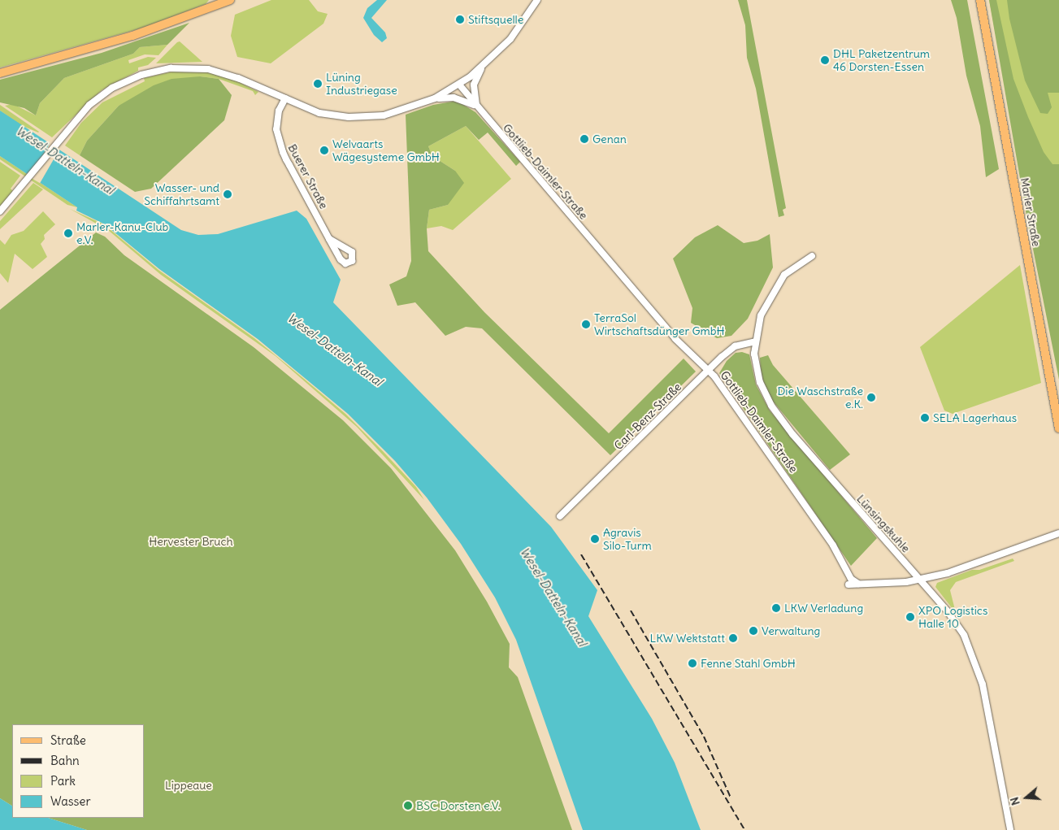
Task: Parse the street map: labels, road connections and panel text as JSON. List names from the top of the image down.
{
  "streets": {
    "main road": ["Marler Straße"],
    "street": [
      "Gottlieb-Daimler-Straße",
      "Buerer Straße",
      "Carl-Benz-Straße",
      "Lünsingskuhle"
    ]
  },
  "crossings": [
    ["Gottlieb-Daimler-Straße", "Carl-Benz-Straße"],
    ["Carl-Benz-Straße", "Lünsingskuhle"]
  ],
  "water": ["Wesel-Datteln-Kanal"],
  "parks": ["Hervester Bruch", "Lippeaue"],
  "places": [
    "Stiftsquelle",
    "DHL Paketzentrum 46 Dorsten-Essen",
    "Lüning Industriegase",
    "Genan",
    "Welvaarts Wägesysteme GmbH",
    "Wasser- und Schiffahrtsamt",
    "Marler-Kanu-Club e.V.",
    "TerraSol Wirtschaftsdünger GmbH",
    "Die Waschstraße e.K.",
    "SELA Lagerhaus",
    "Agravis Silo-Turm",
    "LKW Verladung",
    "XPO Logistics Halle 10",
    "Verwaltung",
    "LKW Wektstatt",
    "Fenne Stahl GmbH",
    "BSC Dorsten e.V."
  ],
  "legend": [
    "Straße",
    "Bahn",
    "Park",
    "Wasser"
  ],
  "north": "left"
}
